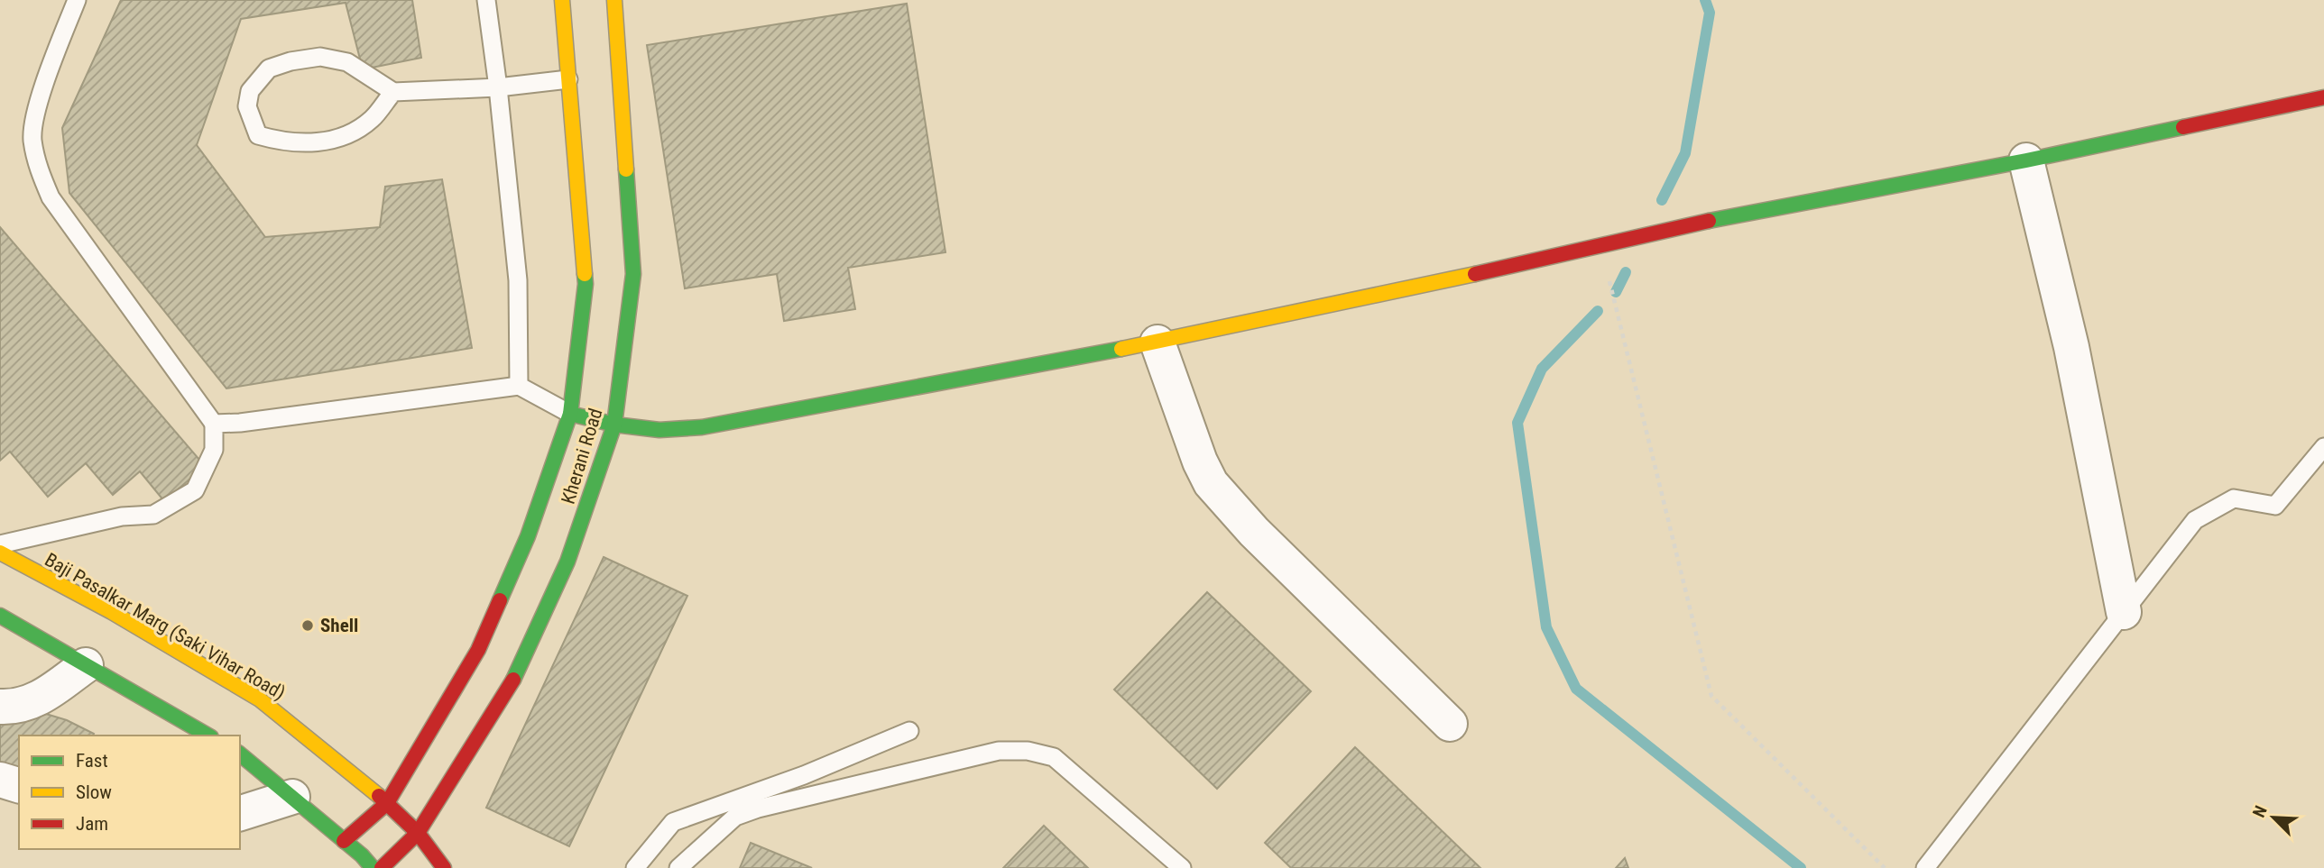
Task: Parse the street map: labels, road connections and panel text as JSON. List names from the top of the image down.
{
  "streets": {
    "main road": ["Kherani Road", "Baji Pasalkar Marg (Saki Vihar Road)"]
  },
  "crossings": [
    ["Kherani Road", "Baji Pasalkar Marg (Saki Vihar Road)"]
  ],
  "places": ["Shell"],
  "legend": ["Fast", "Slow", "Jam"],
  "north": "top left"
}
